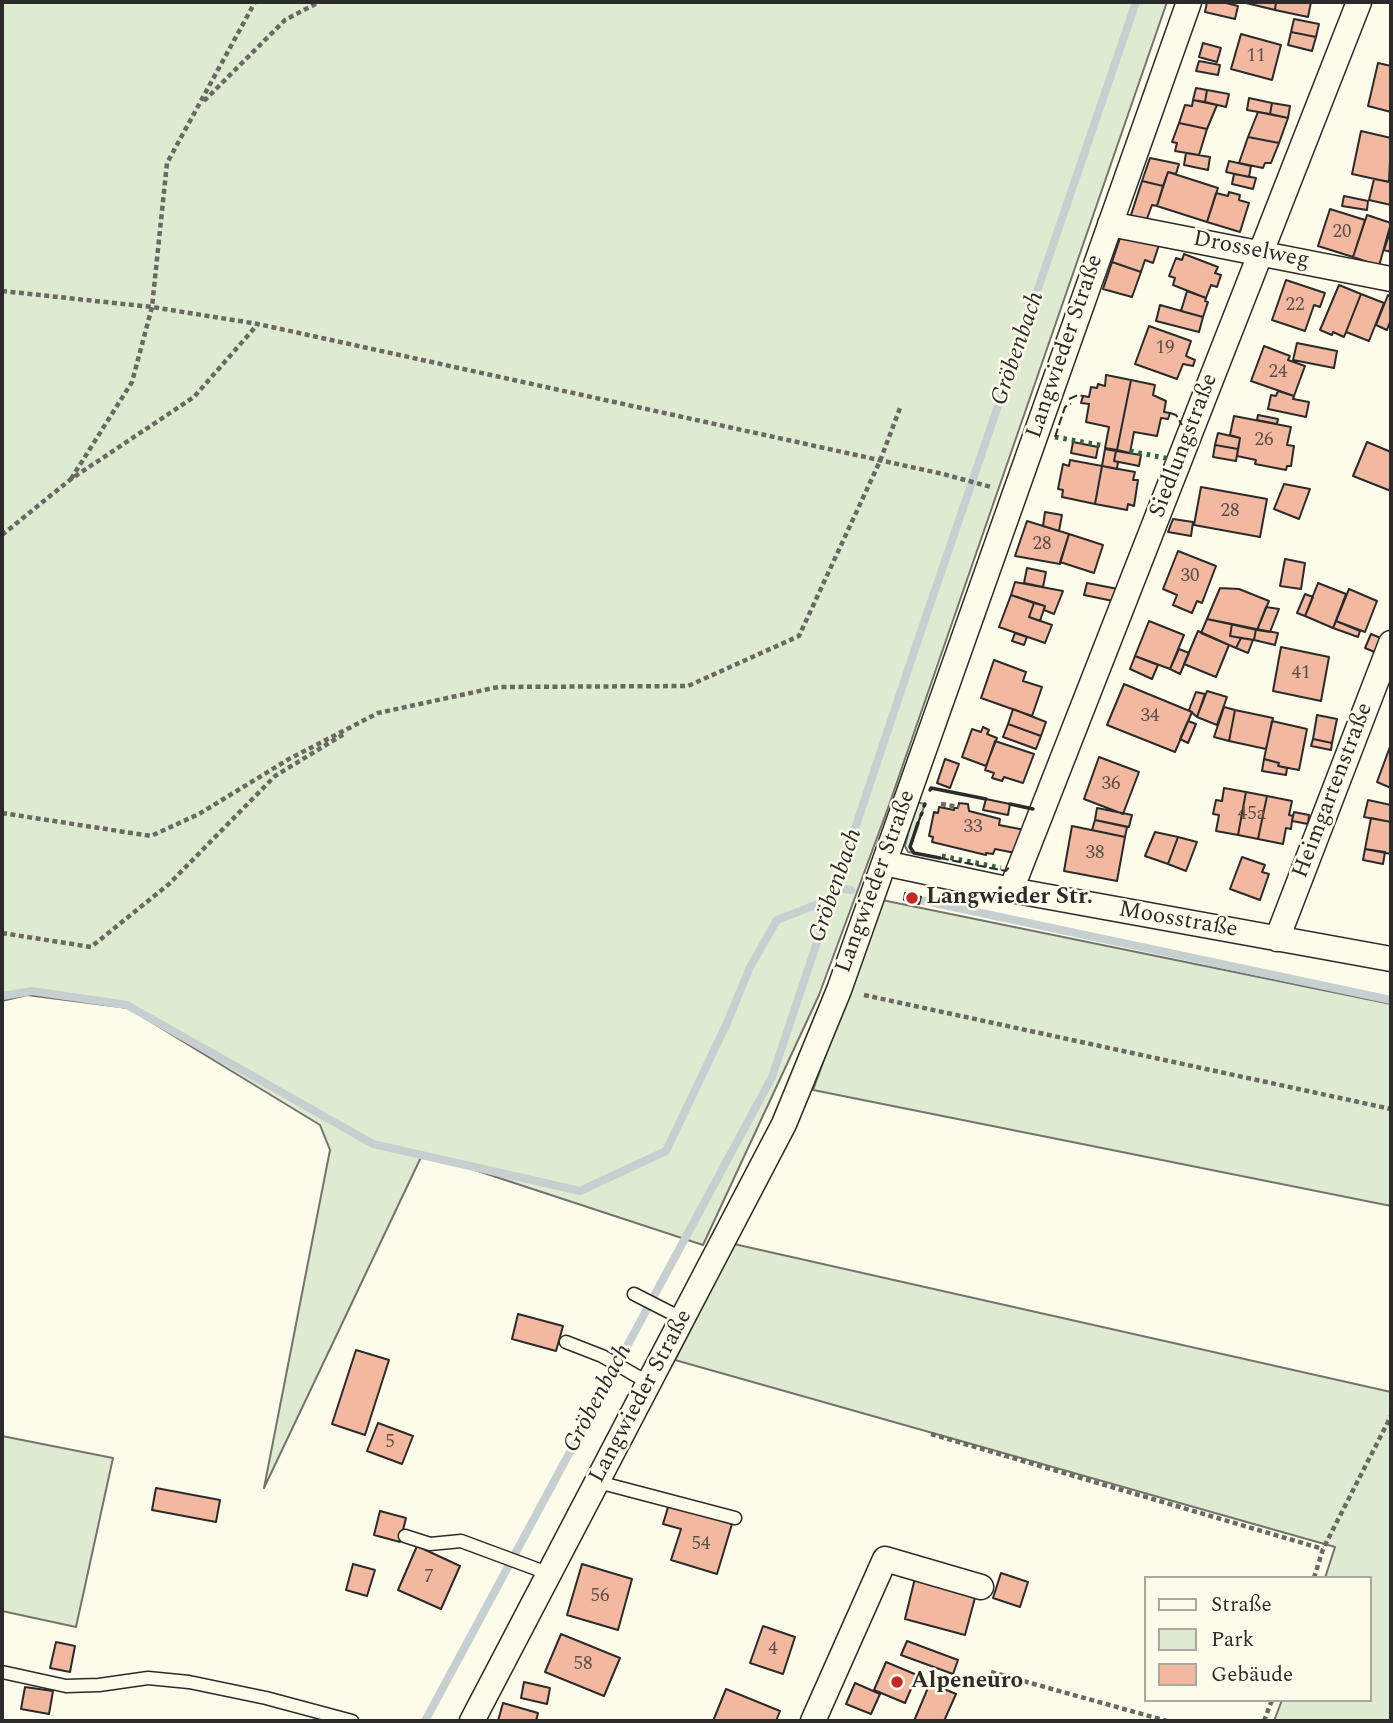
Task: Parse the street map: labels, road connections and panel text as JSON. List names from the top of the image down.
{
  "streets": {
    "street": [
      "Drosselweg",
      "Langwieder Straße",
      "Siedlungstraße",
      "Heimgartenstraße",
      "Moosstraße"
    ]
  },
  "crossings": [
    ["Drosselweg", "Langwieder Straße"],
    ["Drosselweg", "Siedlungstraße"],
    ["Langwieder Straße", "Moosstraße"],
    ["Siedlungstraße", "Moosstraße"],
    ["Heimgartenstraße", "Moosstraße"]
  ],
  "water": ["Gröbenbach"],
  "places": ["Langwieder Str.", "Alpeneuro"],
  "house_numbers": [
    "11",
    "20",
    "22",
    "19",
    "24",
    "26",
    "28",
    "28",
    "30",
    "41",
    "34",
    "36",
    "45a",
    "33",
    "38",
    "5",
    "54",
    "7",
    "56",
    "4",
    "58"
  ],
  "legend": ["Straße", "Park", "Gebäude"]
}
